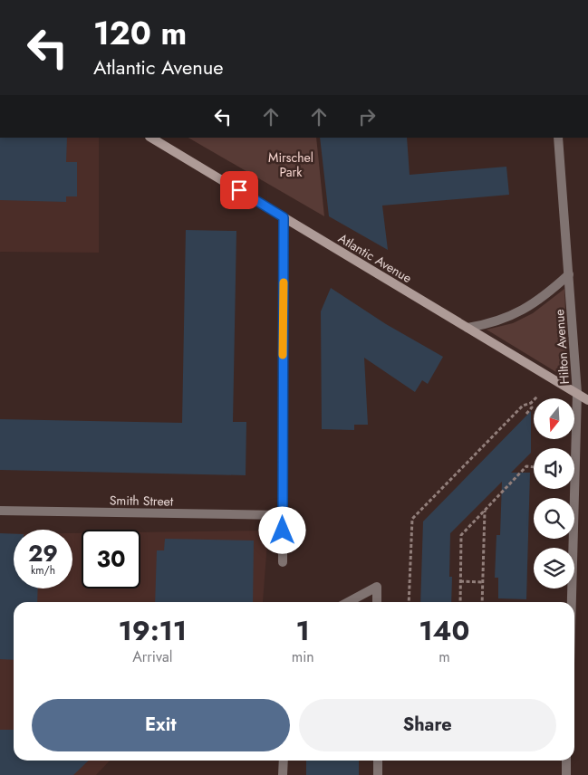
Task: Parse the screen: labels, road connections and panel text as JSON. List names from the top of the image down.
{
  "streets": {
    "street": ["Atlantic Avenue", "Hilton Avenue", "Smith Street"]
  },
  "crossings": [
    ["Atlantic Avenue", "Hilton Avenue"]
  ],
  "parks": ["Mirschel Park"],
  "north": "bottom",
  "page": {
    "turn": ["120 m", "Atlantic Avenue"],
    "speed": "29 km/h",
    "limit": "30",
    "eta": [
      "19:11",
      "Arrival",
      "1",
      "min",
      "140",
      "m"
    ],
    "buttons": ["Exit", "Share"]
  }
}
